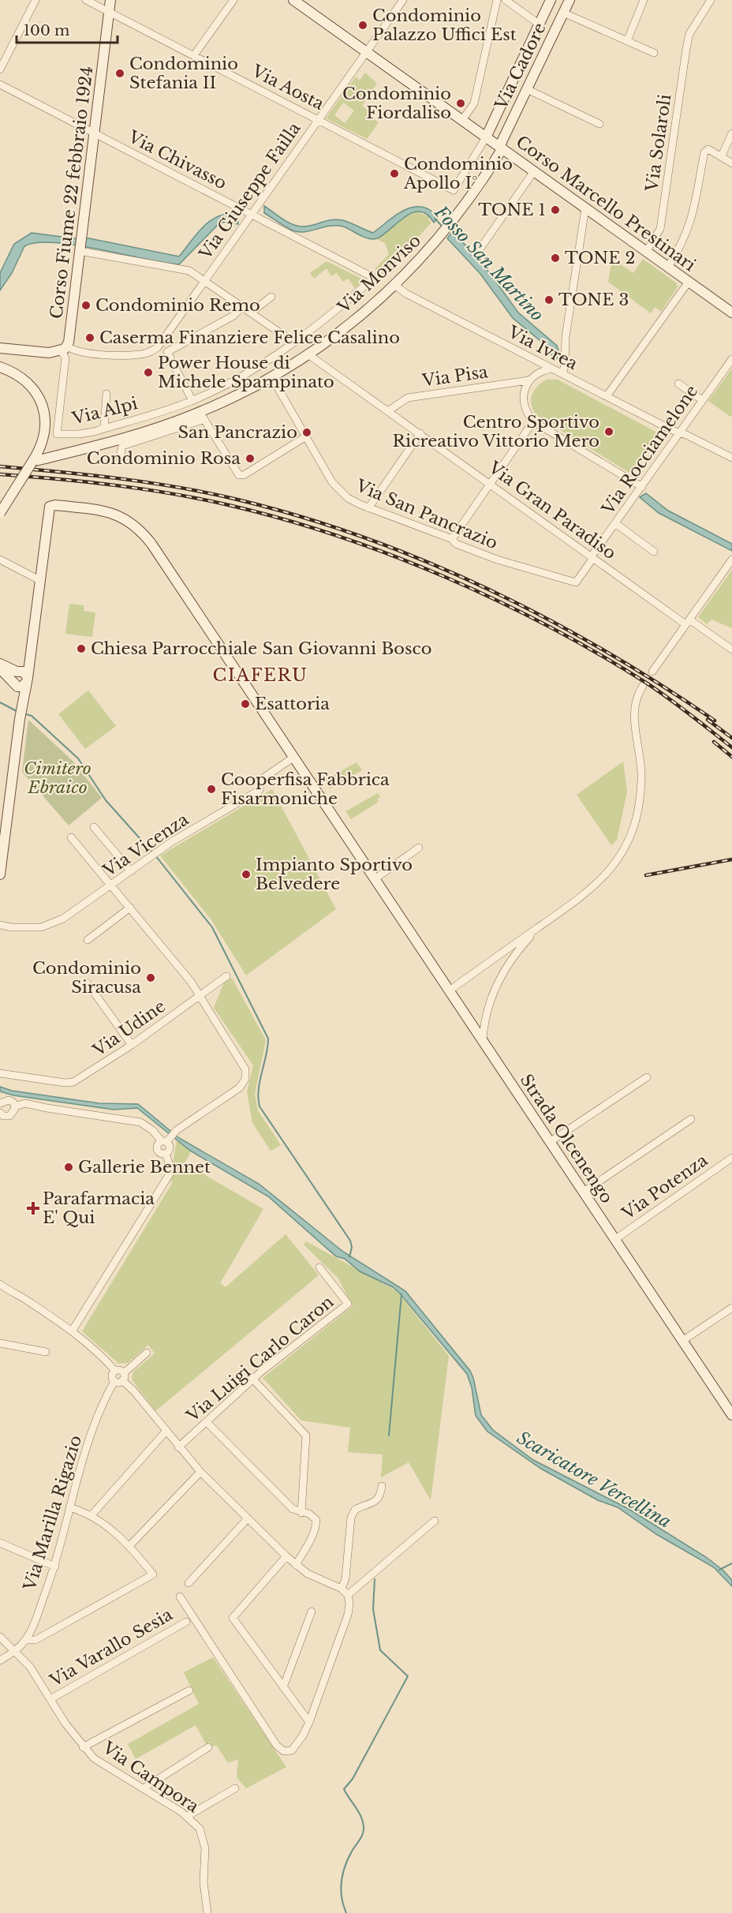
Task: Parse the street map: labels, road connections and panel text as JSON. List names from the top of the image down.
{
  "streets": {
    "street": [
      "Via Cadore",
      "Via Aosta",
      "Via Solaroli",
      "Via Chivasso",
      "Via Giuseppe Failla",
      "Corso Fiume 22 febbraio 1924",
      "Corso Marcello Prestinari",
      "Via Monviso",
      "Via Ivrea",
      "Via Pisa",
      "Via Alpi",
      "Via Rocciamelone",
      "Via Gran Paradiso",
      "Via San Pancrazio",
      "Via Vicenza",
      "Via Udine",
      "Strada Olcenengo",
      "Via Potenza",
      "Via Luigi Carlo Caron",
      "Via Marilla Rigazio",
      "Via Varallo Sesia",
      "Via Campora"
    ]
  },
  "crossings": [
    ["Via Cadore", "Corso Marcello Prestinari"],
    ["Via Cadore", "Via Monviso"],
    ["Via Aosta", "Via Giuseppe Failla"],
    ["Via Aosta", "Corso Fiume 22 febbraio 1924"],
    ["Via Aosta", "Corso Marcello Prestinari"],
    ["Via Solaroli", "Corso Marcello Prestinari"],
    ["Via Chivasso", "Via Giuseppe Failla"],
    ["Via Chivasso", "Corso Fiume 22 febbraio 1924"],
    ["Via Chivasso", "Via Alpi"],
    ["Via Giuseppe Failla", "Corso Marcello Prestinari"],
    ["Corso Fiume 22 febbraio 1924", "Via Alpi"],
    ["Corso Marcello Prestinari", "Via Monviso"],
    ["Via Monviso", "Via Ivrea"],
    ["Via Monviso", "Via Gran Paradiso"],
    ["Via Monviso", "Via San Pancrazio"],
    ["Via Ivrea", "Via Rocciamelone"],
    ["Via Pisa", "Via Gran Paradiso"],
    ["Via Rocciamelone", "Via Gran Paradiso"],
    ["Via Rocciamelone", "Via San Pancrazio"],
    ["Via Vicenza", "Strada Olcenengo"],
    ["Strada Olcenengo", "Via Potenza"],
    ["Via Marilla Rigazio", "Via Campora"],
    ["Via Varallo Sesia", "Via Campora"]
  ],
  "districts": ["CIAFERU"],
  "water": ["Fosso San Martino", "Scaricatore Vercellina"],
  "parks": ["Cimitero Ebraico"],
  "places": {
    "other": [
      "Condominio Palazzo Uffici Est",
      "Condominio Stefania II",
      "Condominio Fiordaliso",
      "Condominio Apollo I°",
      "TONE 1",
      "TONE 2",
      "TONE 3",
      "Condominio Remo",
      "Caserma Finanziere Felice Casalino",
      "Power House di Michele Spampinato",
      "Centro Sportivo Ricreativo Vittorio Mero",
      "San Pancrazio",
      "Condominio Rosa",
      "Chiesa Parrocchiale San Giovanni Bosco",
      "Esattoria",
      "Cooperfisa Fabbrica Fisarmoniche",
      "Impianto Sportivo Belvedere",
      "Condominio Siracusa",
      "Gallerie Bennet"
    ],
    "health": ["Parafarmacia E' Qui"]
  },
  "scale_bar": "100 m"
}
